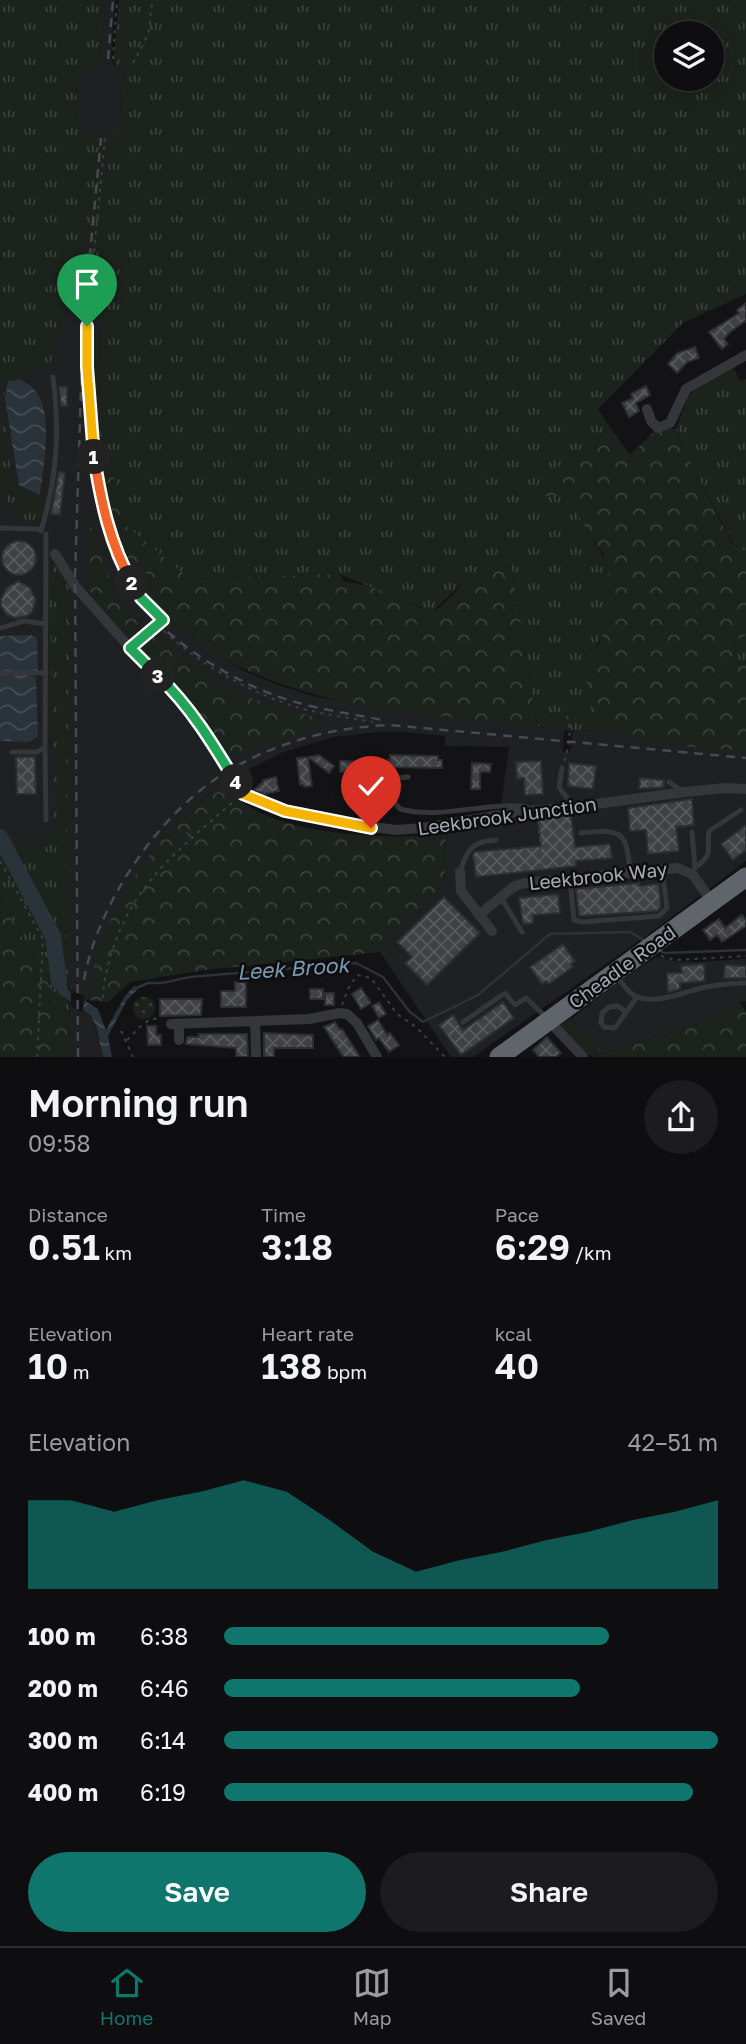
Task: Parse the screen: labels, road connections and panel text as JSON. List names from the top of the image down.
{
  "streets": {
    "highway": ["Cheadle Road"],
    "street": ["Leekbrook Junction", "Leekbrook Way"]
  },
  "crossings": [
    ["Leekbrook Way", "Cheadle Road"]
  ],
  "water": ["Leek Brook"],
  "page": {
    "pins": [
      "1",
      "2",
      "3",
      "4"
    ],
    "heading": ["Morning run", "09:58"],
    "stats": [
      ["Distance", "0.51 km"],
      ["Time", "3:18"],
      ["Pace", "6:29 /km"],
      ["Elevation", "10 m"],
      ["Heart rate", "138 bpm"],
      ["kcal", "40"]
    ],
    "chart": ["Elevation", "42–51 m"],
    "list": [
      {
        "name": "100 m",
        "note": "6:38"
      },
      {
        "name": "200 m",
        "note": "6:46"
      },
      {
        "name": "300 m",
        "note": "6:14"
      },
      {
        "name": "400 m",
        "note": "6:19"
      }
    ],
    "buttons": ["Save", "Share"],
    "tabs": ["Home", "Map", "Saved"]
  }
}
